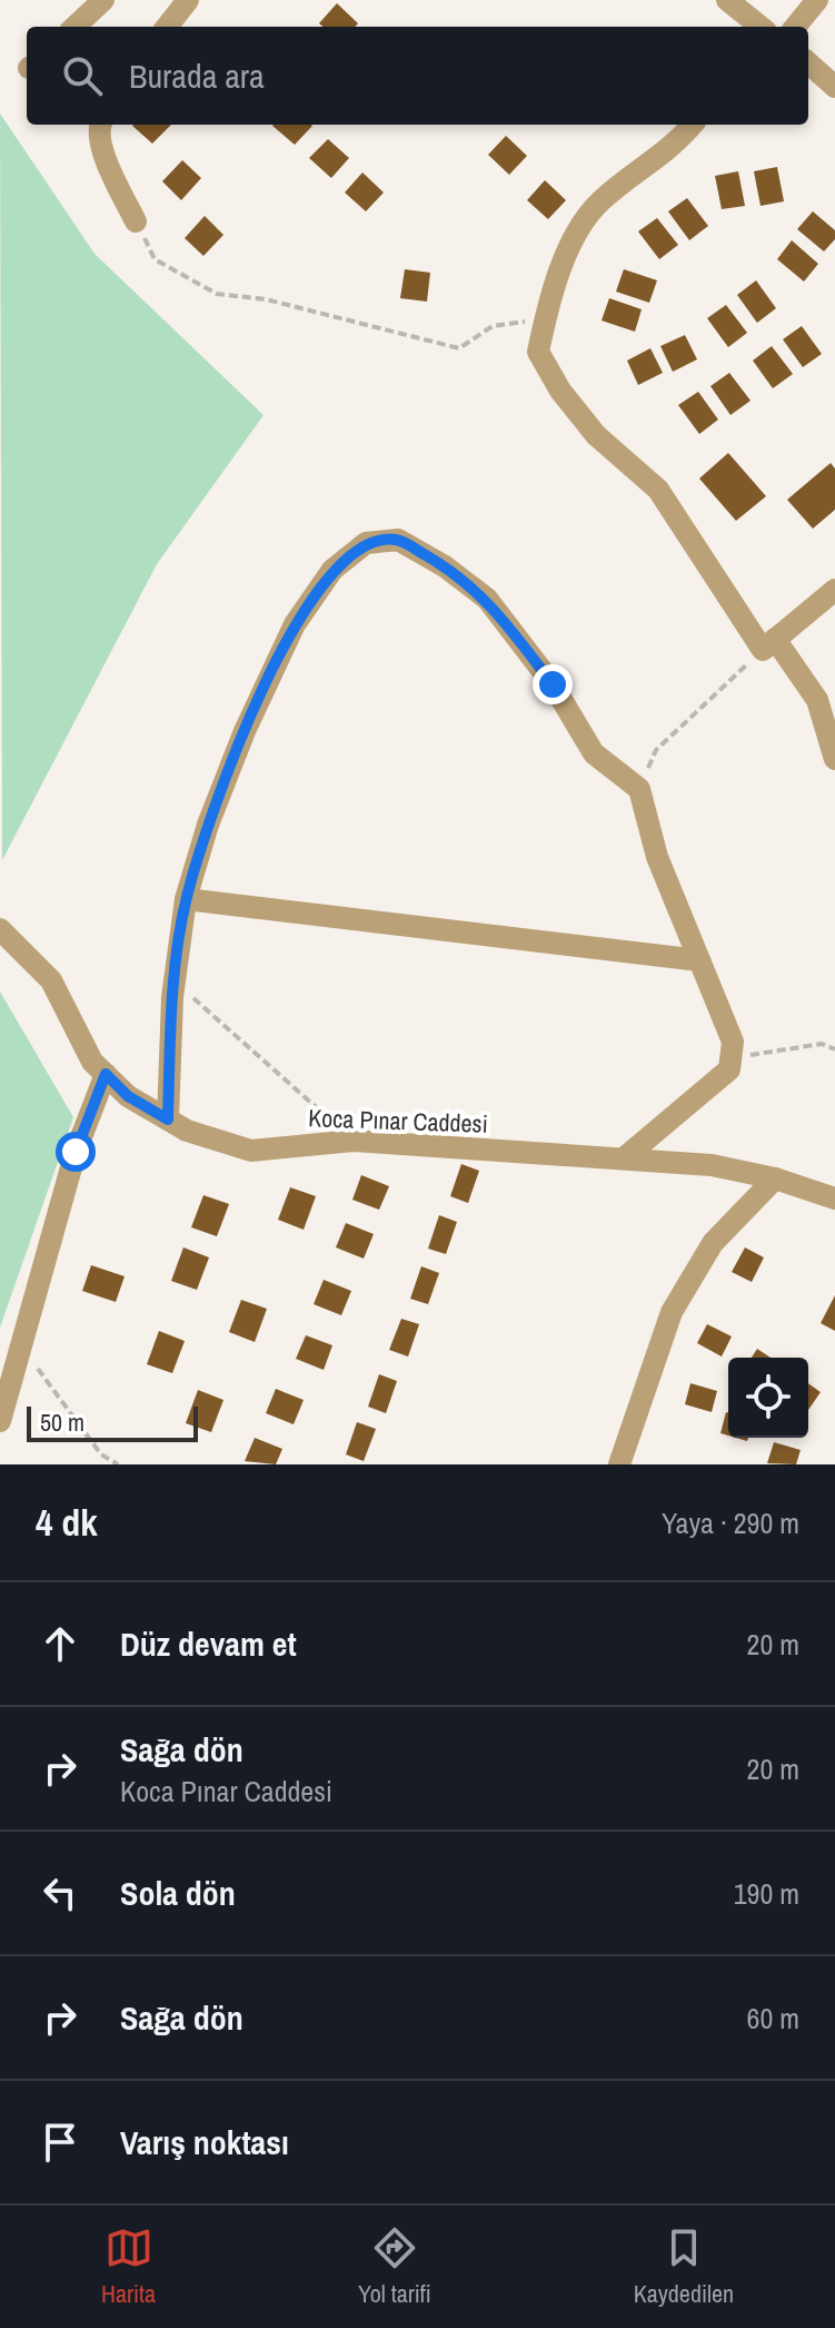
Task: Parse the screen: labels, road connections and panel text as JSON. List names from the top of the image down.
{
  "streets": {
    "street": ["Koca Pınar Caddesi"]
  },
  "scale_bar": "50 m",
  "page": {
    "search": "Burada ara",
    "scale": "50 m",
    "heading": ["4 dk", "Yaya · 290 m"],
    "list": [
      ["Düz devam et", "20 m"],
      ["Sağa dön", "Koca Pınar Caddesi", "20 m"],
      ["Sola dön", "190 m"],
      ["Sağa dön", "60 m"],
      "Varış noktası"
    ],
    "nav": ["Harita", "Yol tarifi", "Kaydedilen"]
  }
}
